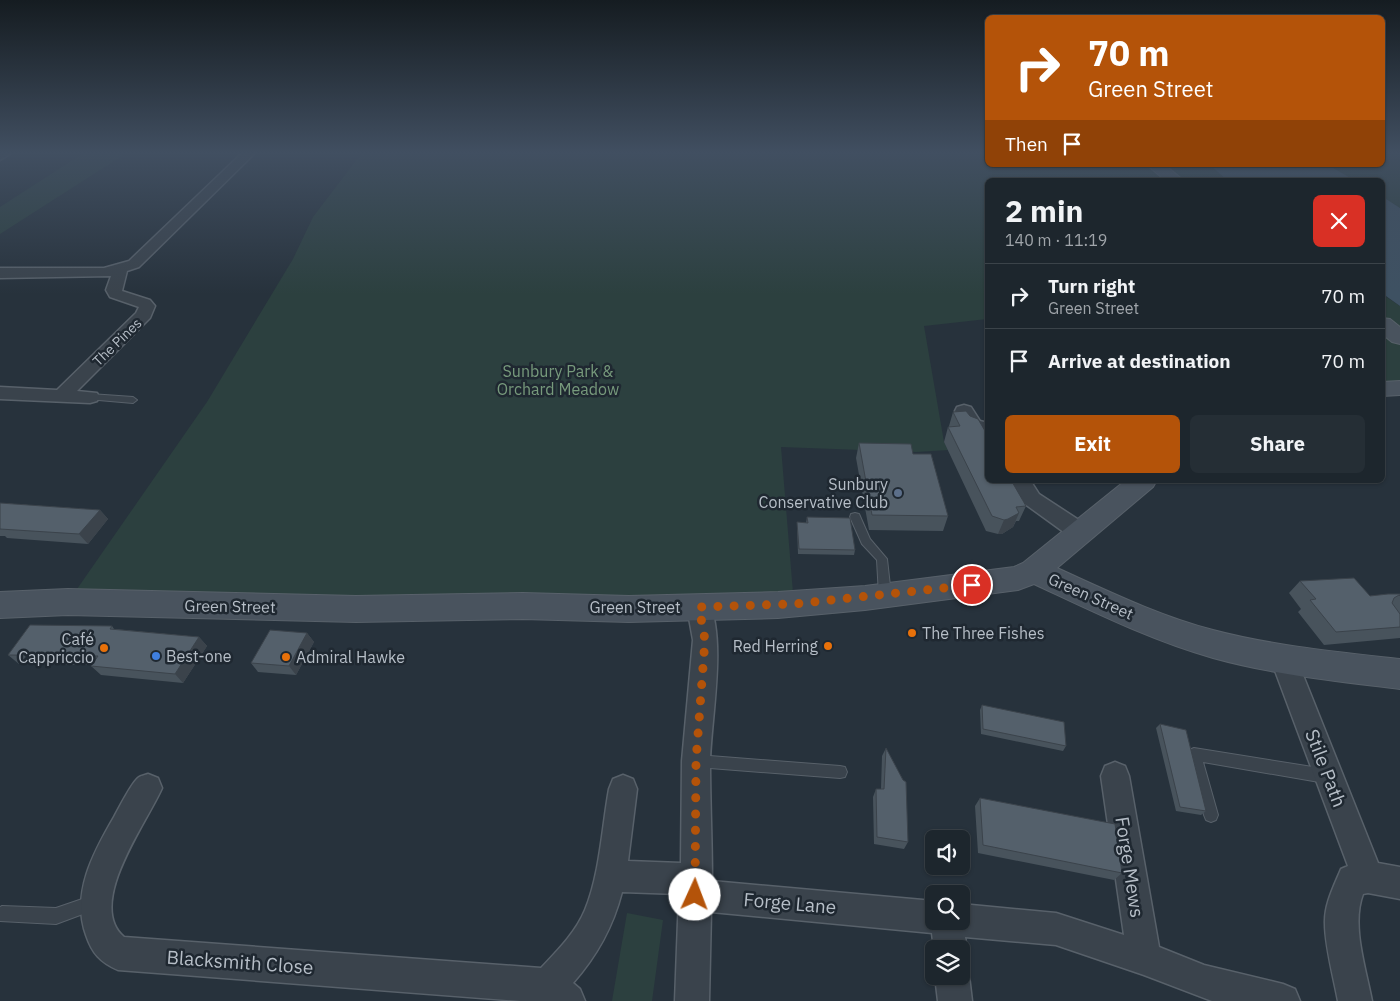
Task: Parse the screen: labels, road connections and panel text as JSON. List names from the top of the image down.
{
  "streets": {
    "street": [
      "The Pines",
      "Green Street",
      "Stile Path",
      "Forge Mews",
      "Forge Lane",
      "Blacksmith Close"
    ]
  },
  "crossings": [
    ["Green Street", "Stile Path"]
  ],
  "parks": ["Sunbury Park & Orchard Meadow"],
  "places": [
    "Sunbury Conservative Club",
    "The Three Fishes",
    "Red Herring",
    "Café Cappriccio",
    "Best-one",
    "Admiral Hawke"
  ],
  "page": {
    "turn": ["70 m", "Green Street"],
    "then": "Then",
    "heading": ["2 min", "140 m · 11:19"],
    "list": [
      {
        "name": "Turn right",
        "note": "Green Street",
        "value": "70 m"
      },
      {
        "name": "Arrive at destination",
        "value": "70 m"
      }
    ],
    "buttons": ["Exit", "Share"]
  }
}
